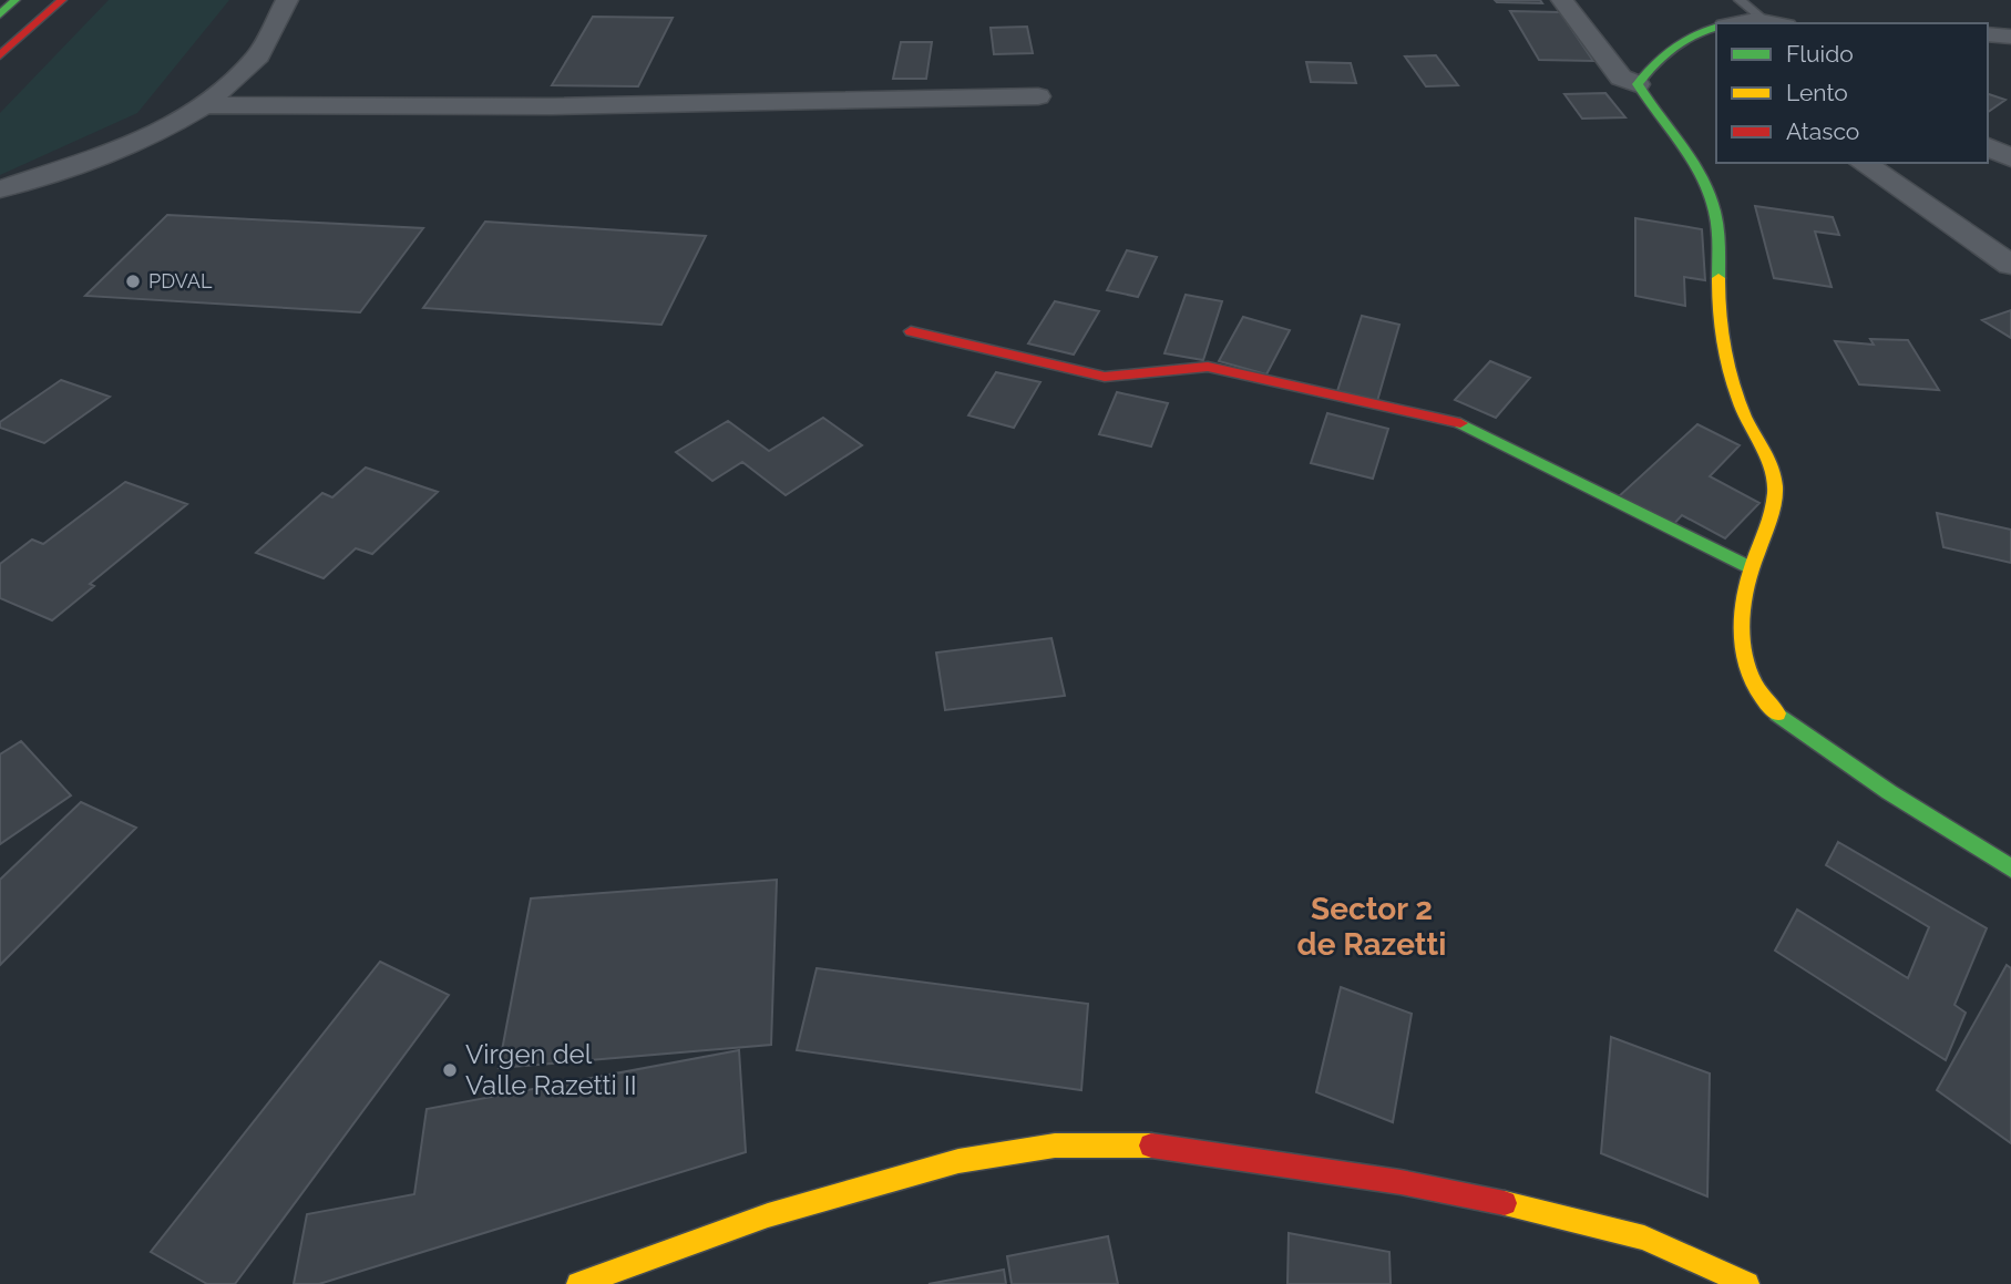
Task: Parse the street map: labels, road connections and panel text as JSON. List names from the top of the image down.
{
  "districts": ["Sector 2 de Razetti"],
  "places": ["PDVAL", "Virgen del Valle Razetti II"],
  "legend": ["Fluido", "Lento", "Atasco"]
}
